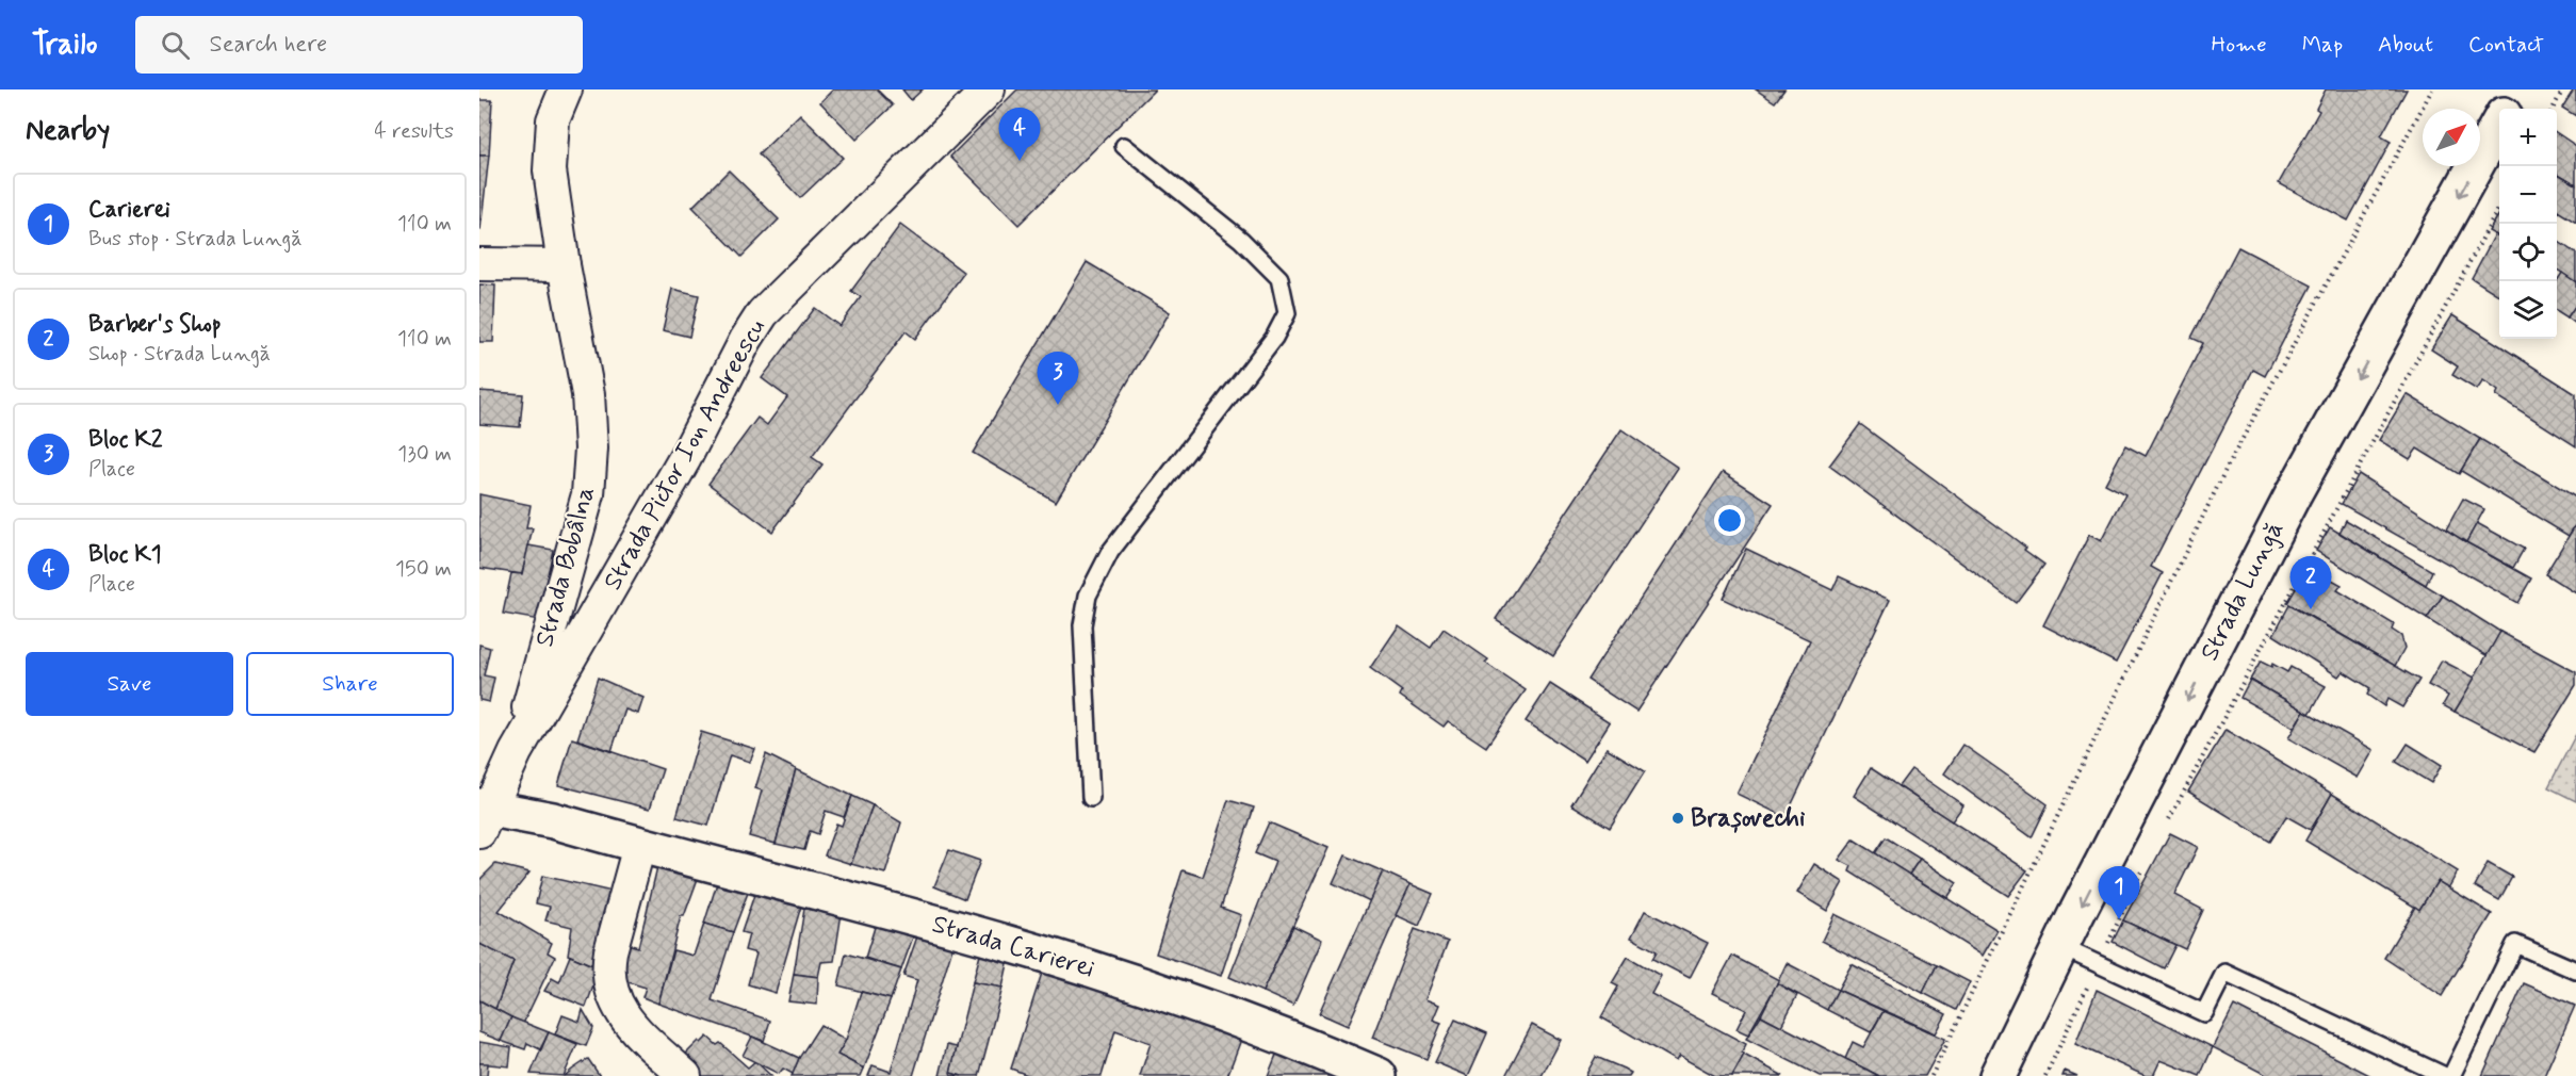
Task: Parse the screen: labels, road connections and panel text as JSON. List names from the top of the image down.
{
  "streets": {
    "main road": ["Strada Lungă", "Strada Carierei"],
    "street": ["Strada Pictor Ion Andreescu", "Strada Bobâlna"]
  },
  "crossings": [
    ["Strada Pictor Ion Andreescu", "Strada Bobâlna"],
    ["Strada Pictor Ion Andreescu", "Strada Carierei"]
  ],
  "one_way": ["Strada Lungă"],
  "places": ["Brașovechi"],
  "north": "top right",
  "page": {
    "header": "Trailo",
    "search": "Search here",
    "nav": [
      "Home",
      "Map",
      "About",
      "Contact"
    ],
    "heading": ["Nearby", "4 results"],
    "pins": [
      "4",
      "3",
      "2",
      "1"
    ],
    "map_buttons": ["+", "−"],
    "list": [
      {
        "mark": "1",
        "name": "Carierei",
        "note": "Bus stop · Strada Lungă",
        "value": "110 m"
      },
      {
        "mark": "2",
        "name": "Barber's Shop",
        "note": "Shop · Strada Lungă",
        "value": "110 m"
      },
      {
        "mark": "3",
        "name": "Bloc K2",
        "note": "Place",
        "value": "130 m"
      },
      {
        "mark": "4",
        "name": "Bloc K1",
        "note": "Place",
        "value": "150 m"
      }
    ],
    "buttons": ["Save", "Share"]
  }
}
